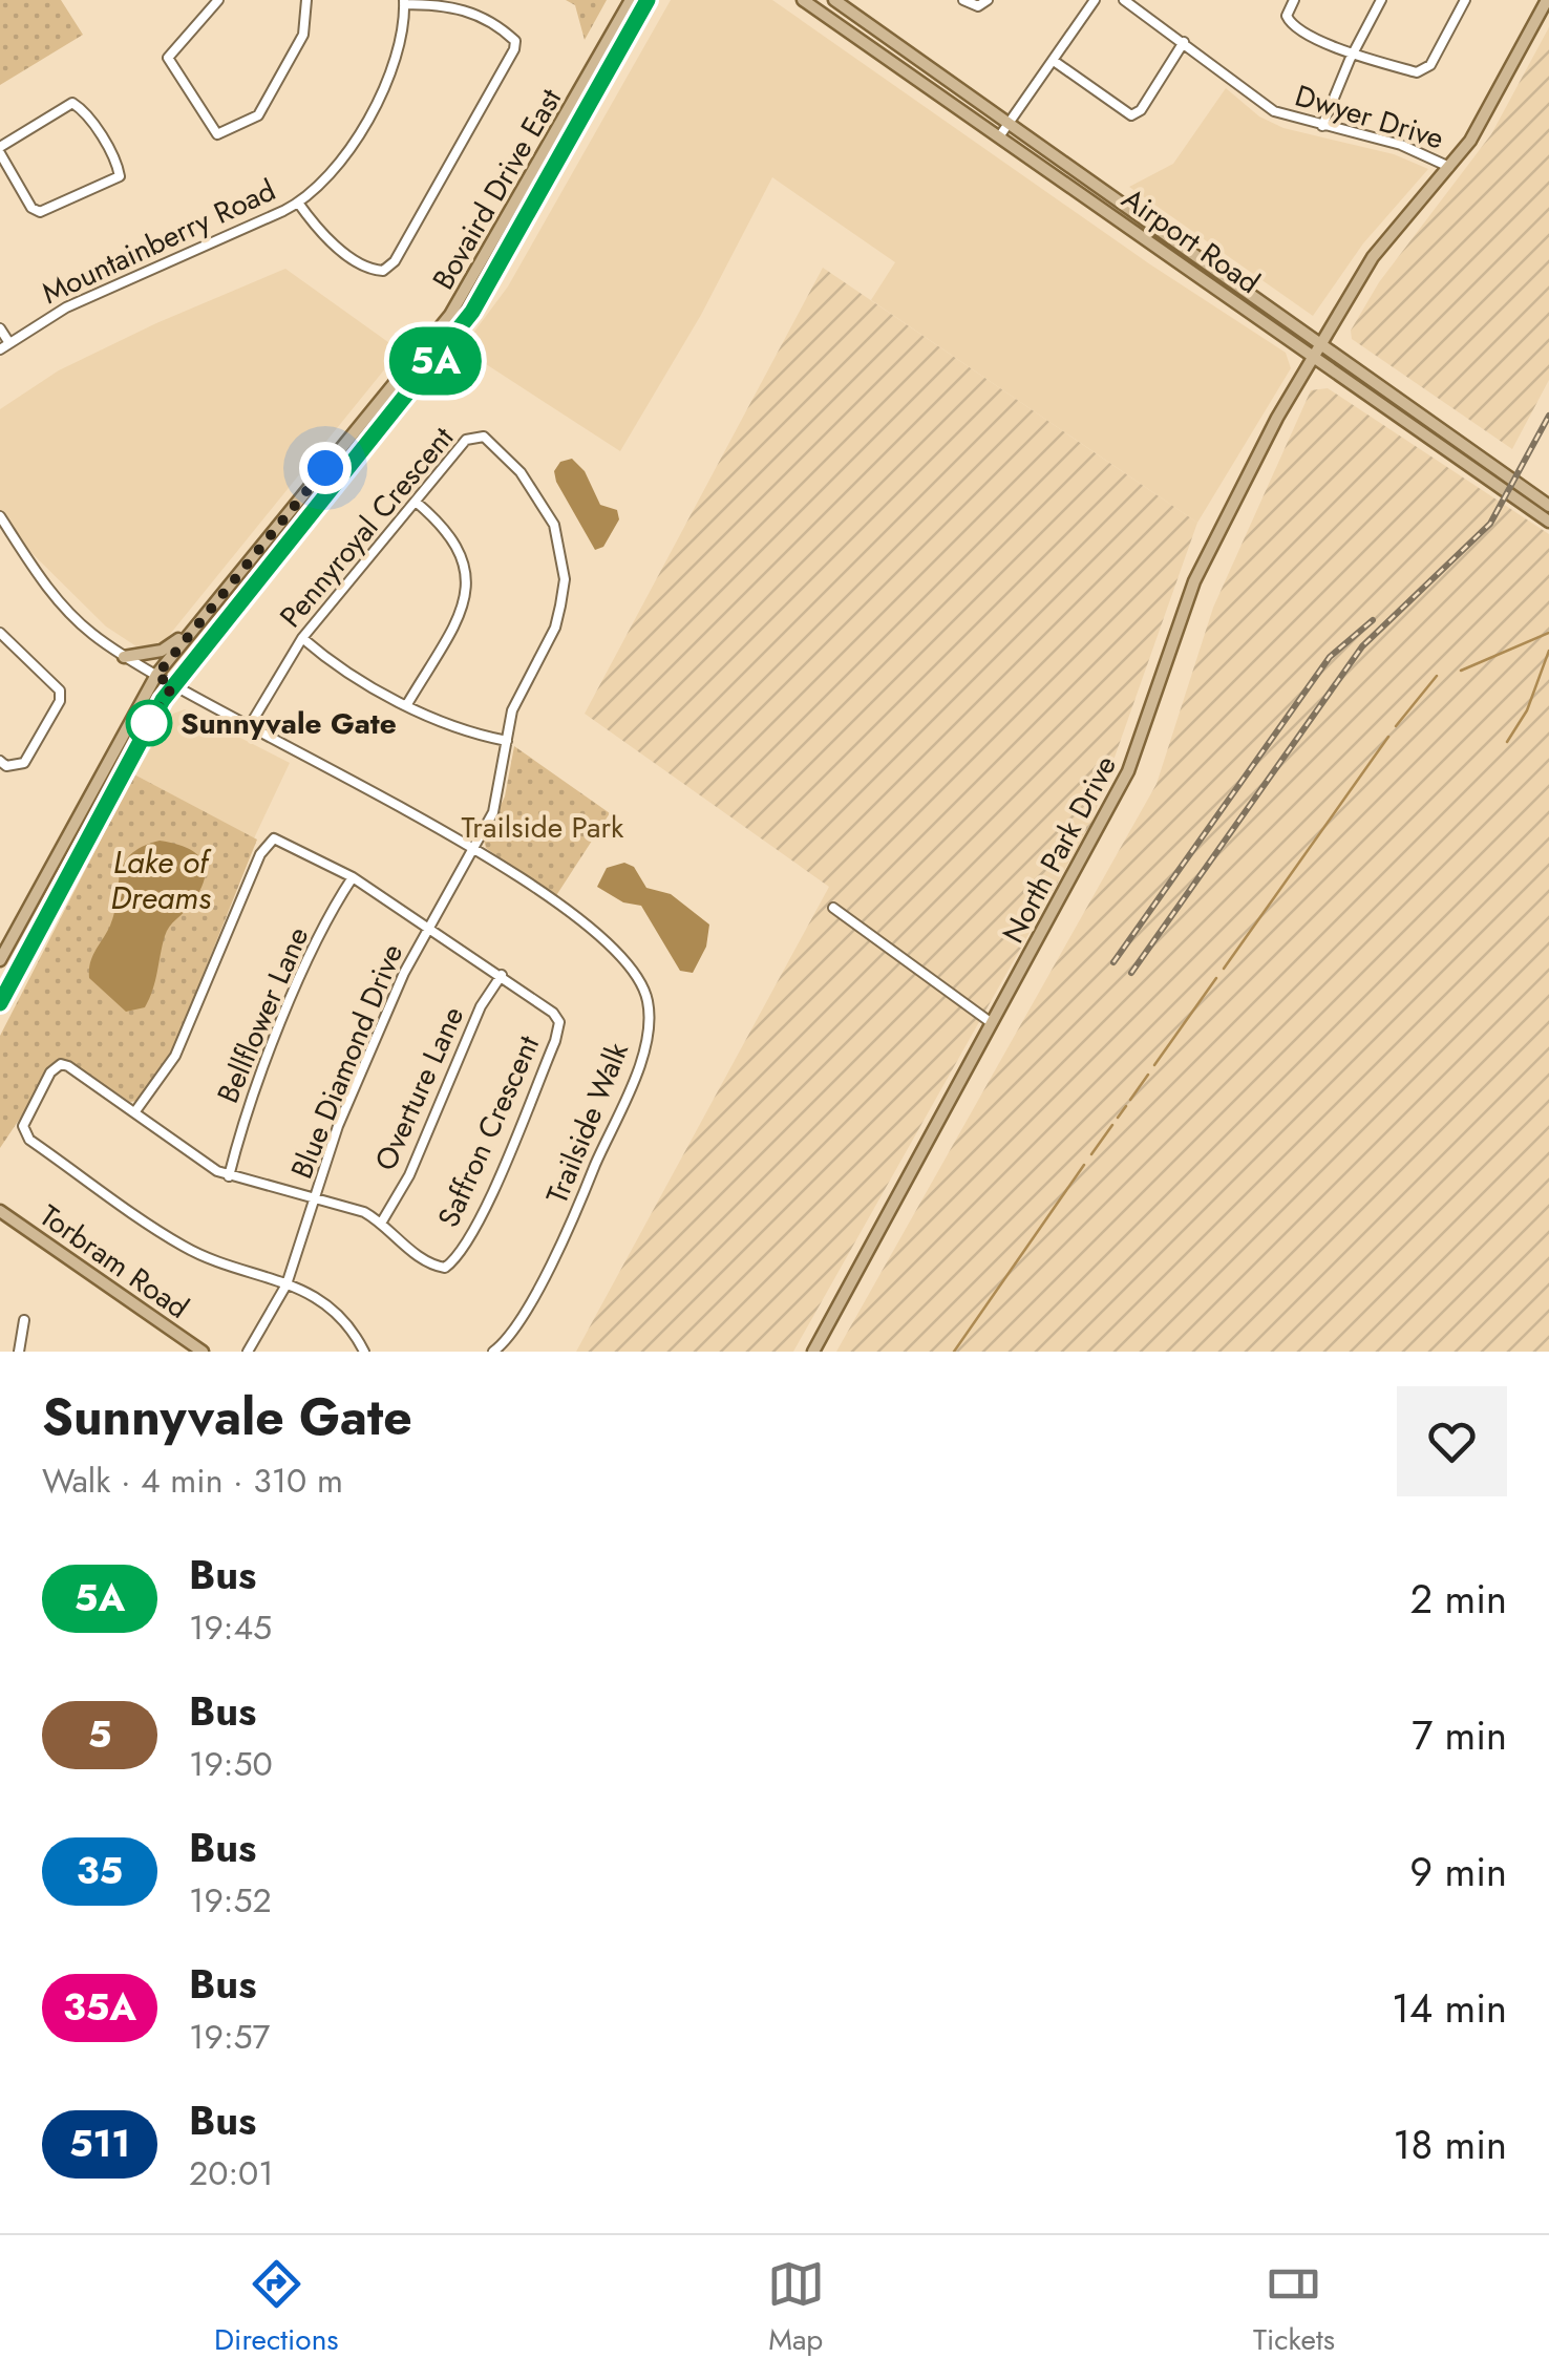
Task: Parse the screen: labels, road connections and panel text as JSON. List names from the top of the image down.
{
  "streets": {
    "main road": [
      "Bovaird Drive East",
      "Airport Road",
      "North Park Drive",
      "Torbram Road"
    ],
    "street": [
      "Dwyer Drive",
      "Mountainberry Road",
      "Pennyroyal Crescent",
      "Bellflower Lane",
      "Blue Diamond Drive",
      "Overture Lane",
      "Trailside Walk",
      "Saffron Crescent"
    ]
  },
  "crossings": [
    ["Dwyer Drive", "North Park Drive"],
    ["Airport Road", "North Park Drive"],
    ["Pennyroyal Crescent", "Blue Diamond Drive"],
    ["Pennyroyal Crescent", "Trailside Walk"],
    ["Bellflower Lane", "Saffron Crescent"],
    ["Blue Diamond Drive", "Trailside Walk"],
    ["Blue Diamond Drive", "Saffron Crescent"],
    ["Overture Lane", "Saffron Crescent"]
  ],
  "water": ["Lake of Dreams"],
  "parks": ["Trailside Park"],
  "places": ["Sunnyvale Gate"],
  "lines": ["bus line 5A"],
  "page": {
    "on_map": "5A",
    "heading": ["Sunnyvale Gate", "Walk · 4 min · 310 m"],
    "list": [
      {
        "mark": "5A",
        "name": "Bus",
        "note": "19:45",
        "value": "2 min"
      },
      {
        "mark": "5",
        "name": "Bus",
        "note": "19:50",
        "value": "7 min"
      },
      {
        "mark": "35",
        "name": "Bus",
        "note": "19:52",
        "value": "9 min"
      },
      {
        "mark": "35A",
        "name": "Bus",
        "note": "19:57",
        "value": "14 min"
      },
      {
        "mark": "511",
        "name": "Bus",
        "note": "20:01",
        "value": "18 min"
      }
    ],
    "tabs": ["Directions", "Map", "Tickets"]
  }
}
